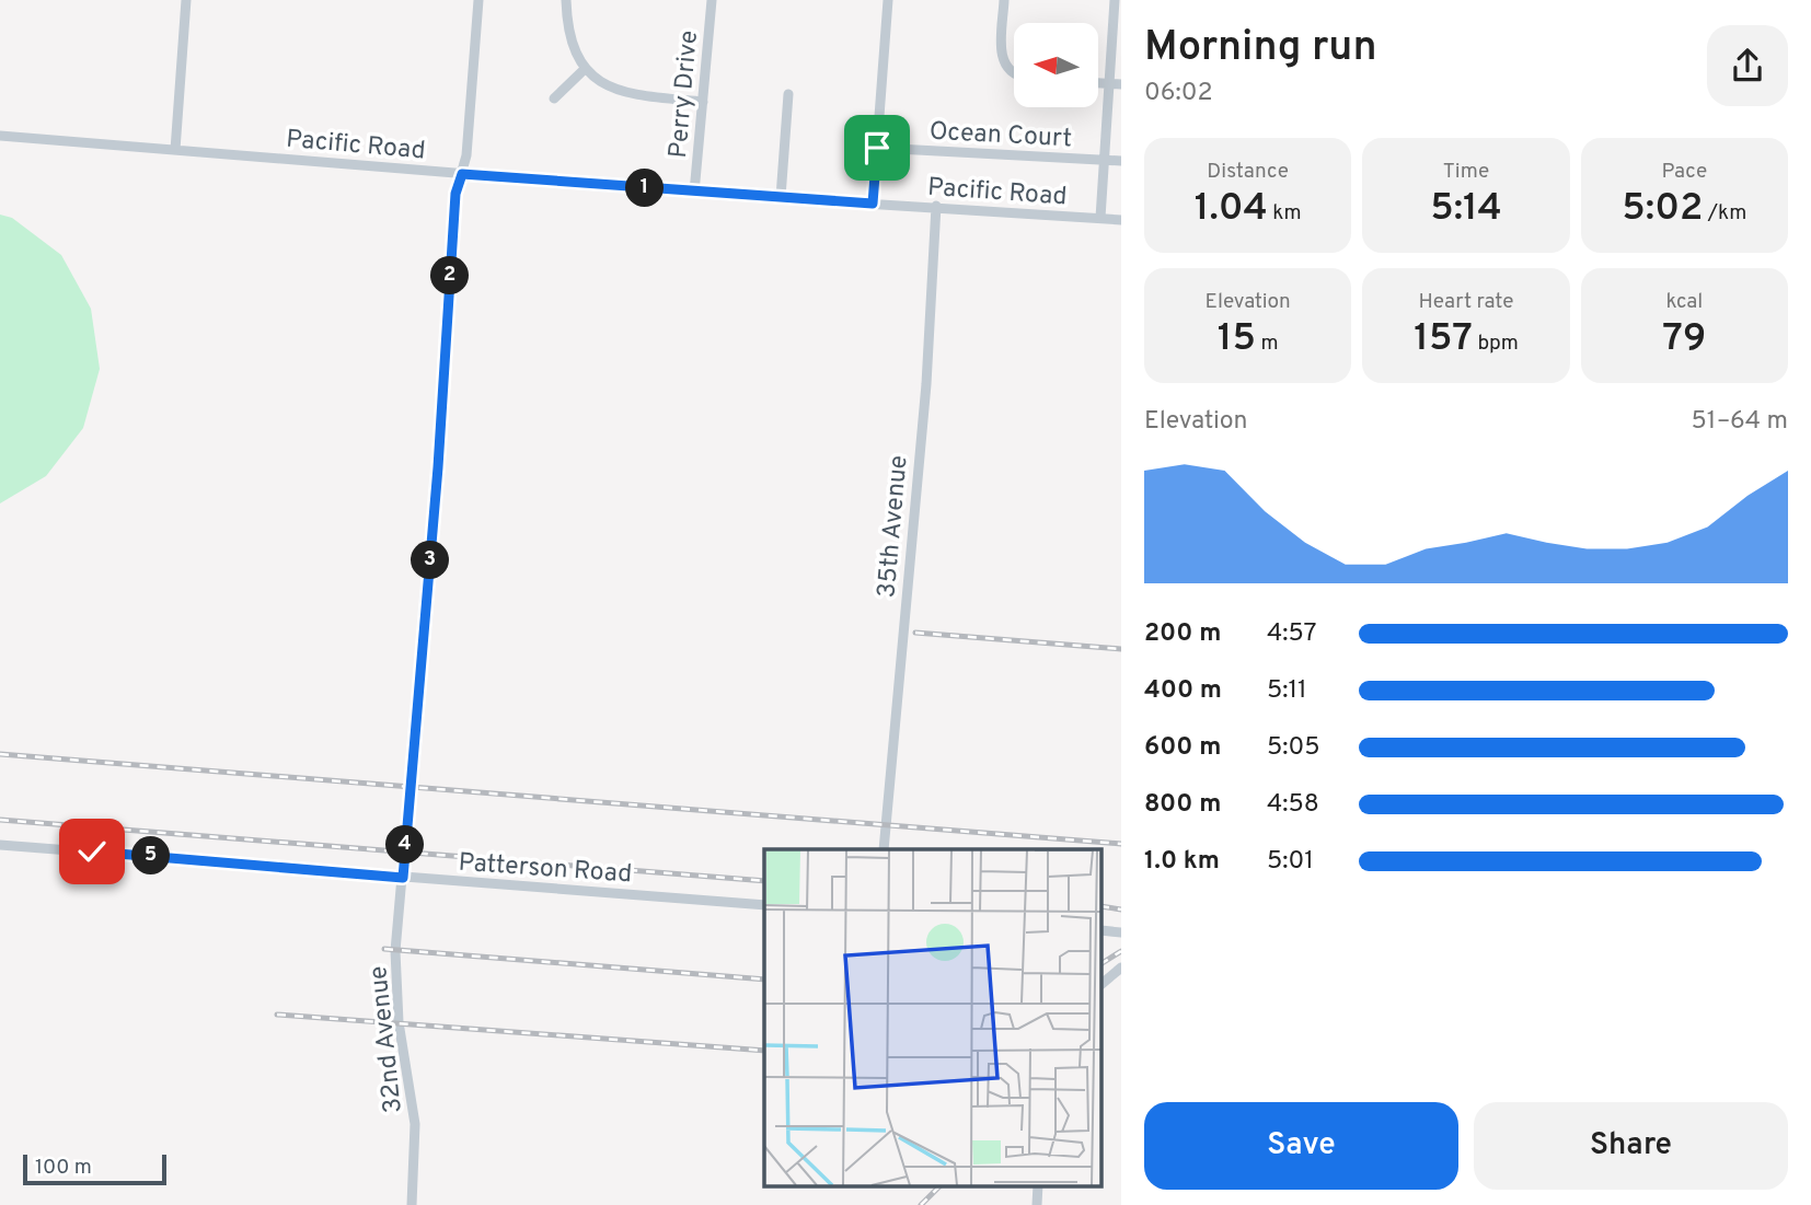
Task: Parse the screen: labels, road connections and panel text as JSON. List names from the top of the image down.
{
  "streets": {
    "street": [
      "Perry Drive",
      "Ocean Court",
      "Pacific Road",
      "35th Avenue",
      "Patterson Road",
      "32nd Avenue"
    ]
  },
  "crossings": [
    ["Perry Drive", "Pacific Road"],
    ["Pacific Road", "35th Avenue"],
    ["Pacific Road", "32nd Avenue"],
    ["Patterson Road", "32nd Avenue"]
  ],
  "scale_bar": "100 m",
  "north": "left",
  "page": {
    "heading": ["Morning run", "06:02"],
    "stats": [
      ["Distance", "1.04 km"],
      ["Time", "5:14"],
      ["Pace", "5:02 /km"],
      ["Elevation", "15 m"],
      ["Heart rate", "157 bpm"],
      ["kcal", "79"]
    ],
    "pins": [
      "1",
      "2",
      "3",
      "4",
      "5"
    ],
    "chart": ["Elevation", "51–64 m"],
    "list": [
      {
        "name": "200 m",
        "note": "4:57"
      },
      {
        "name": "400 m",
        "note": "5:11"
      },
      {
        "name": "600 m",
        "note": "5:05"
      },
      {
        "name": "800 m",
        "note": "4:58"
      },
      {
        "name": "1.0 km",
        "note": "5:01"
      }
    ],
    "buttons": ["Save", "Share"],
    "scale": "100 m"
  }
}
